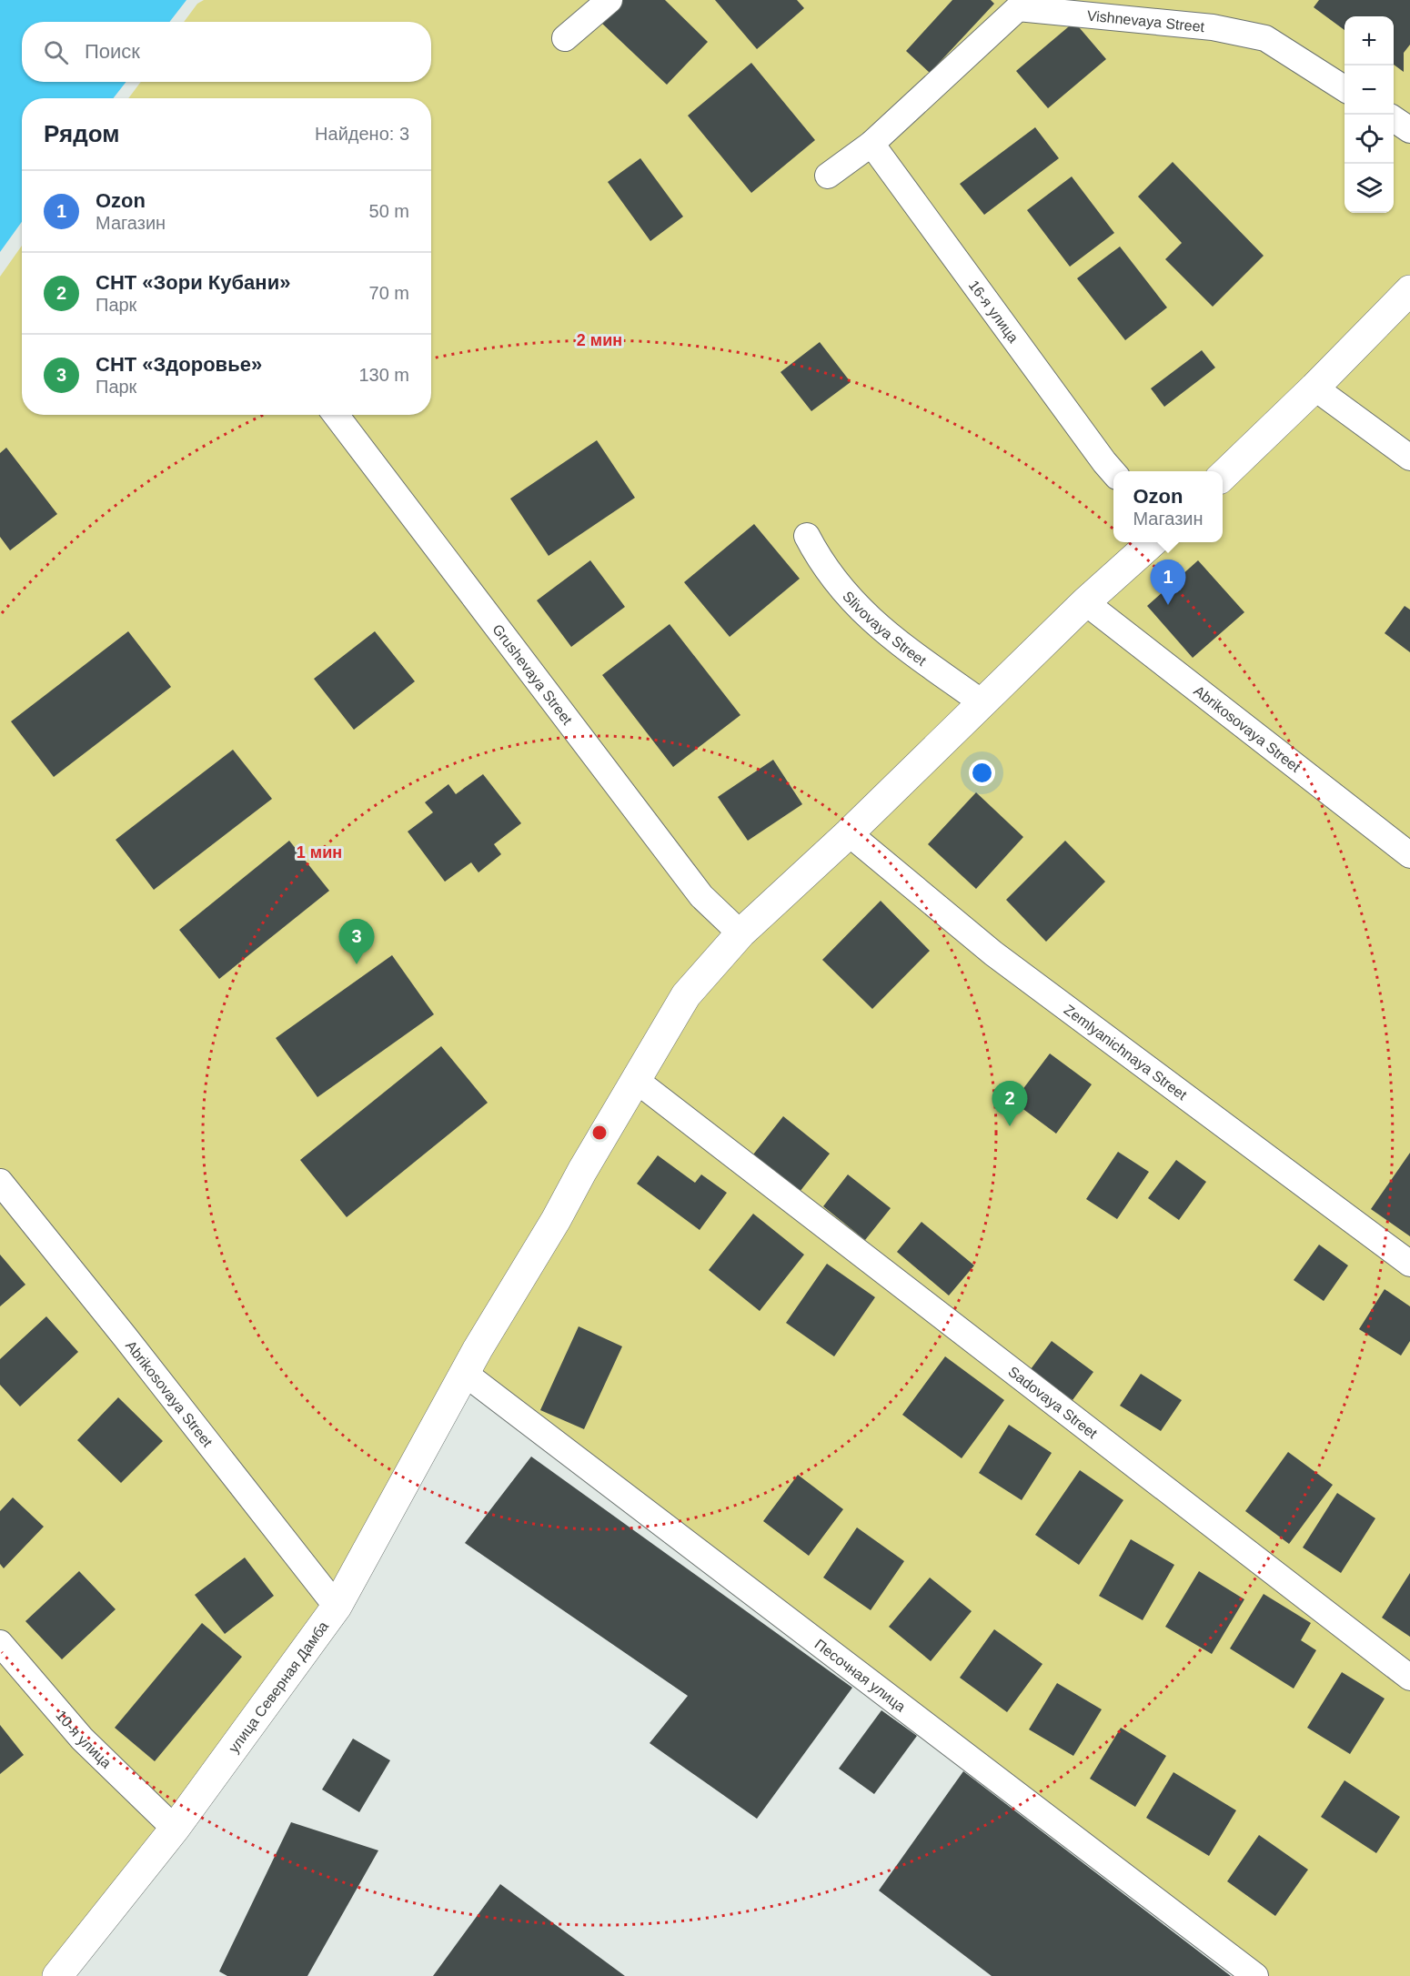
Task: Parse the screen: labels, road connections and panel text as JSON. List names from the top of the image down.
{
  "streets": {
    "street": [
      "Vishnevaya Street",
      "16-я улица",
      "Slivovaya Street",
      "Grushevaya Street",
      "Abrikosovaya Street",
      "Zemlyanichnaya Street",
      "Sadovaya Street",
      "Песочная улица",
      "улица Северная Дамба",
      "10-я улица"
    ]
  },
  "crossings": [
    ["Vishnevaya Street", "16-я улица"],
    ["Slivovaya Street", "улица Северная Дамба"],
    ["Grushevaya Street", "улица Северная Дамба"],
    ["Abrikosovaya Street", "улица Северная Дамба"],
    ["Zemlyanichnaya Street", "улица Северная Дамба"],
    ["Sadovaya Street", "улица Северная Дамба"],
    ["Песочная улица", "улица Северная Дамба"],
    ["улица Северная Дамба", "10-я улица"]
  ],
  "page": {
    "map_buttons": ["+", "−"],
    "search": "Поиск",
    "heading": ["Рядом", "Найдено: 3"],
    "list": [
      {
        "mark": "1",
        "name": "Ozon",
        "note": "Магазин",
        "value": "50 m"
      },
      {
        "mark": "2",
        "name": "СНТ «Зори Кубани»",
        "note": "Парк",
        "value": "70 m"
      },
      {
        "mark": "3",
        "name": "СНТ «Здоровье»",
        "note": "Парк",
        "value": "130 m"
      }
    ],
    "popup": ["Ozon", "Магазин"],
    "pins": ["1", "3", "2"]
  },
  "rings": ["2 мин", "1 мин"]
}
